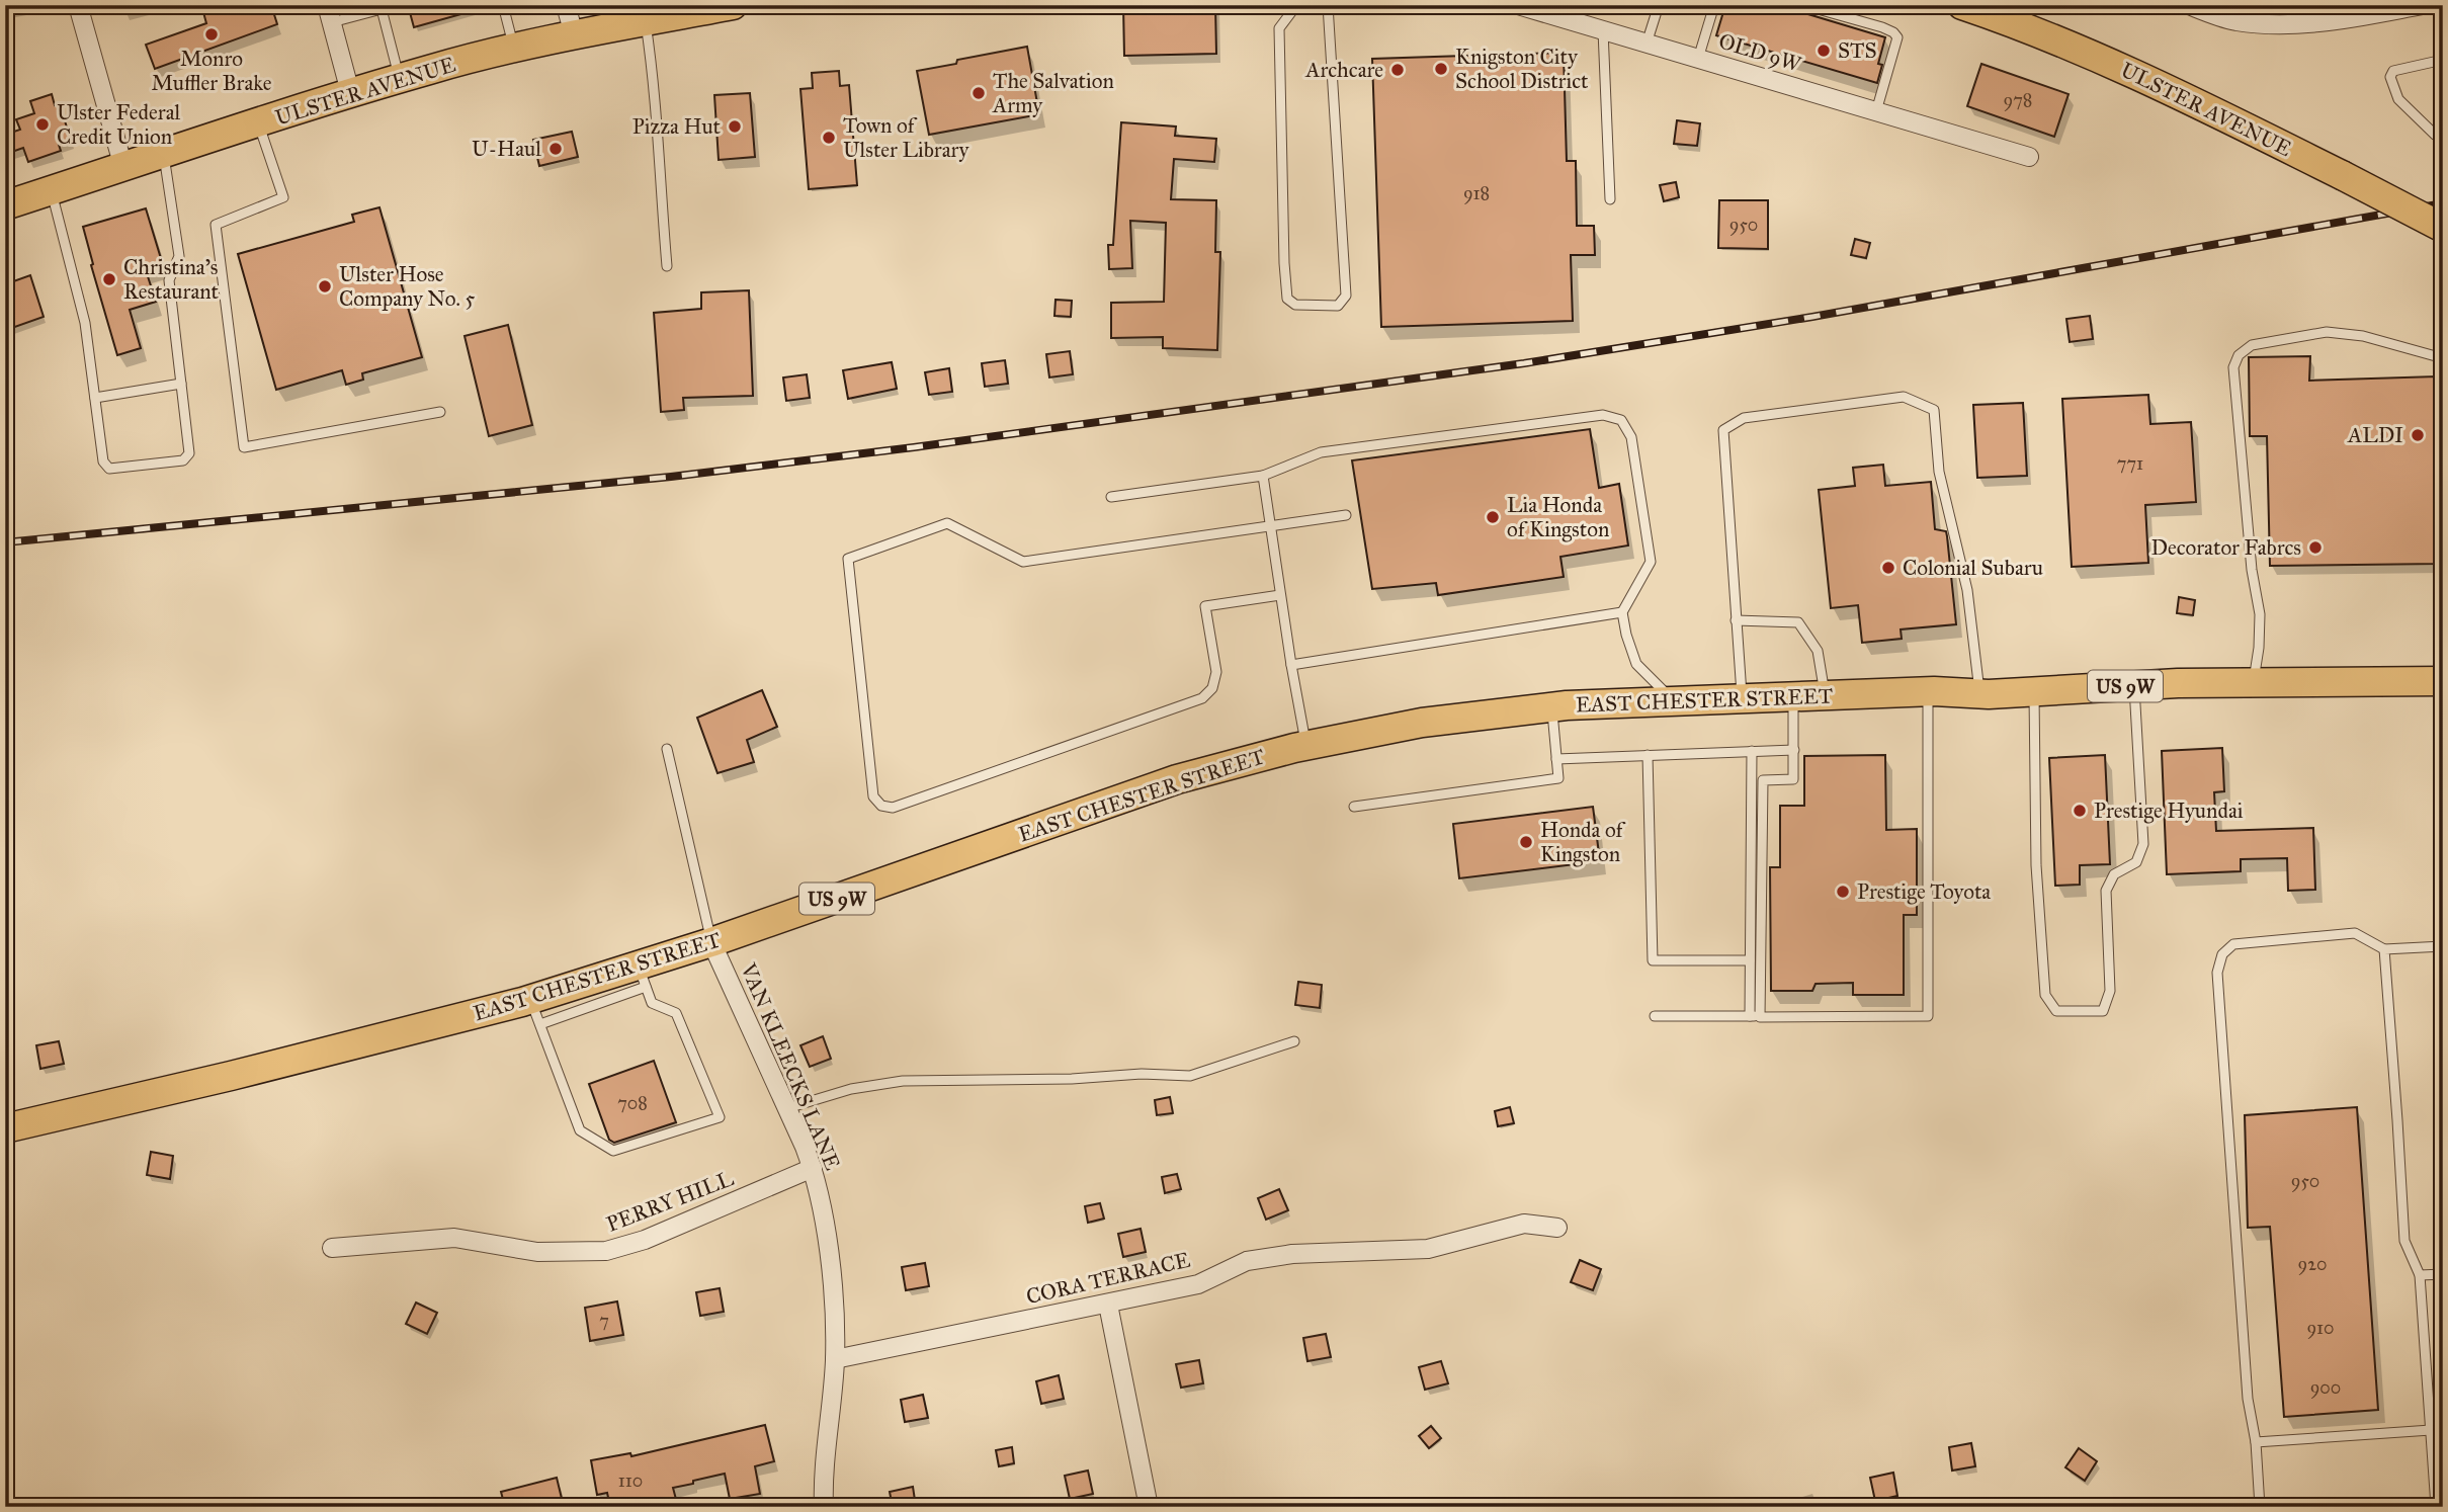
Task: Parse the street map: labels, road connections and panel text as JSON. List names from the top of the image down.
{
  "streets": {
    "main road": ["ULSTER AVENUE", "US 9W", "EAST CHESTER STREET"],
    "street": [
      "OLD 9W",
      "VAN KLEECKS LANE",
      "PERRY HILL",
      "CORA TERRACE"
    ]
  },
  "crossings": [
    ["EAST CHESTER STREET", "VAN KLEECKS LANE"],
    ["VAN KLEECKS LANE", "PERRY HILL"],
    ["VAN KLEECKS LANE", "CORA TERRACE"]
  ],
  "places": [
    "Monro Muffler Brake",
    "STS",
    "Knigston City School District",
    "Archcare",
    "The Salvation Army",
    "Ulster Federal Credit Union",
    "Pizza Hut",
    "Town of Ulster Library",
    "U-Haul",
    "Christina's Restaurant",
    "Ulster Hose Company No. 5",
    "ALDI",
    "Lia Honda of Kingston",
    "Decorator Fabrcs",
    "Colonial Subaru",
    "Prestige Hyundai",
    "Honda of Kingston",
    "Prestige Toyota"
  ],
  "house_numbers": [
    "978",
    "918",
    "950",
    "771",
    "708",
    "950",
    "920",
    "7",
    "910",
    "900",
    "110"
  ]
}
